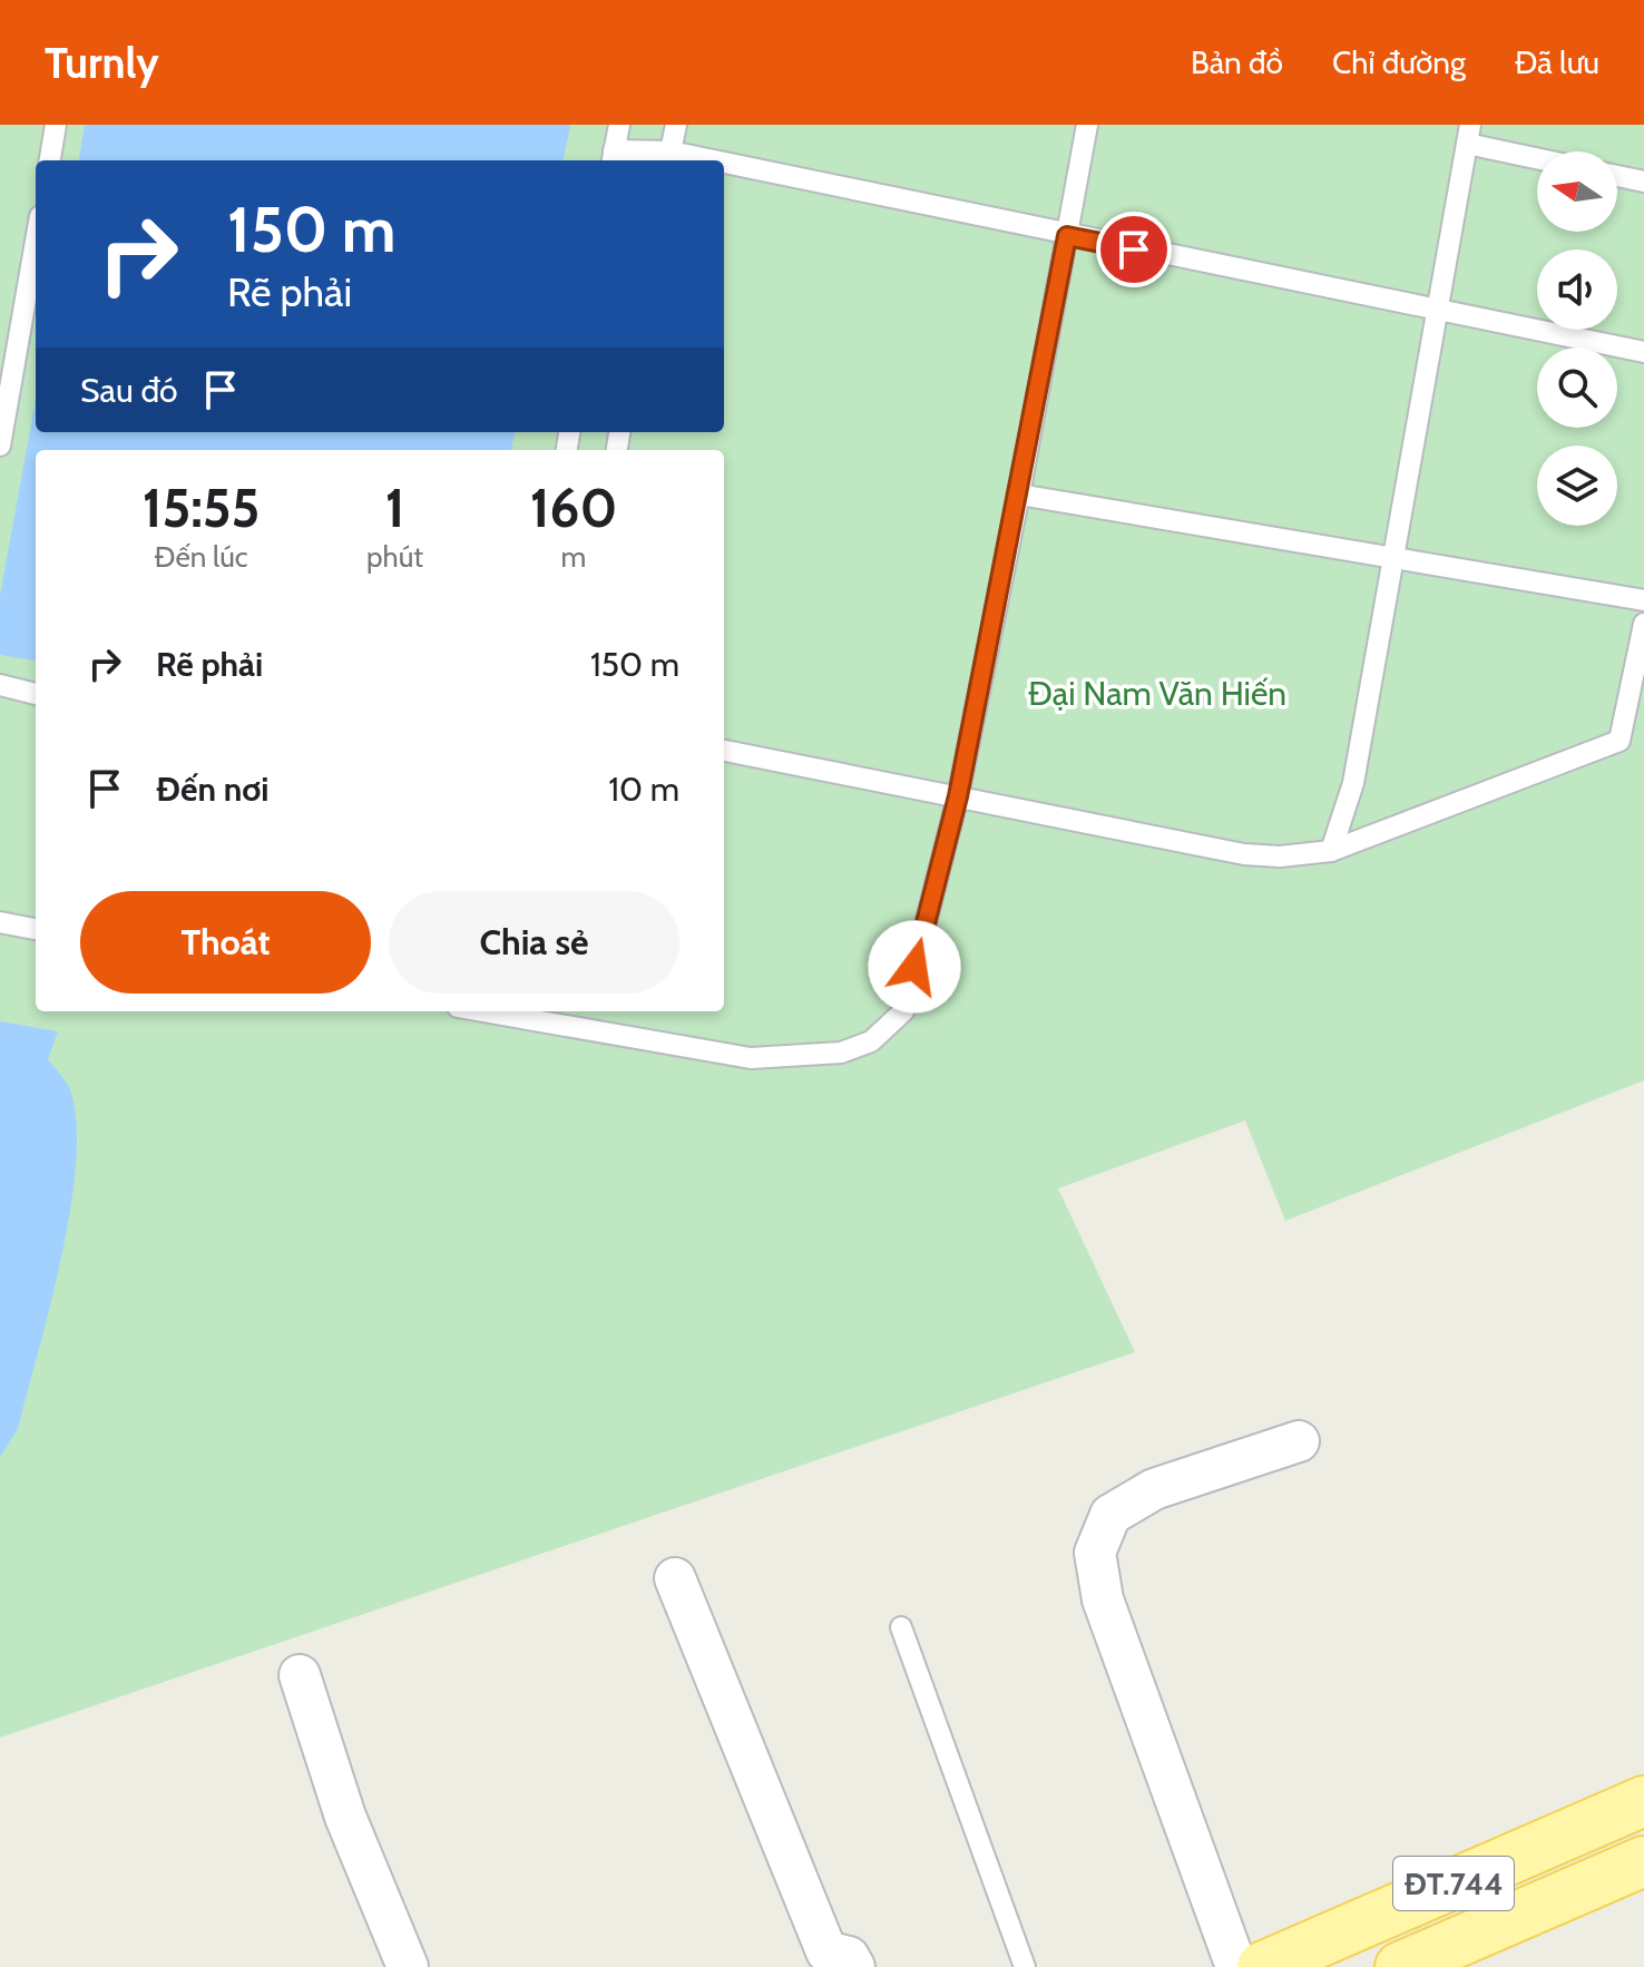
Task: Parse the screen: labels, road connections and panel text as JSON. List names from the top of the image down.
{
  "streets": {
    "main road": ["ĐT.744"]
  },
  "parks": ["Đại Nam Văn Hiến"],
  "north": "left",
  "page": {
    "header": "Turnly",
    "nav": ["Bản đồ", "Chỉ đường", "Đã lưu"],
    "turn": ["150 m", "Rẽ phải"],
    "then": "Sau đó",
    "eta": [
      "15:55",
      "Đến lúc",
      "1",
      "phút",
      "160",
      "m"
    ],
    "list": [
      {
        "name": "Rẽ phải",
        "value": "150 m"
      },
      {
        "name": "Đến nơi",
        "value": "10 m"
      }
    ],
    "buttons": ["Thoát", "Chia sẻ"]
  }
}
